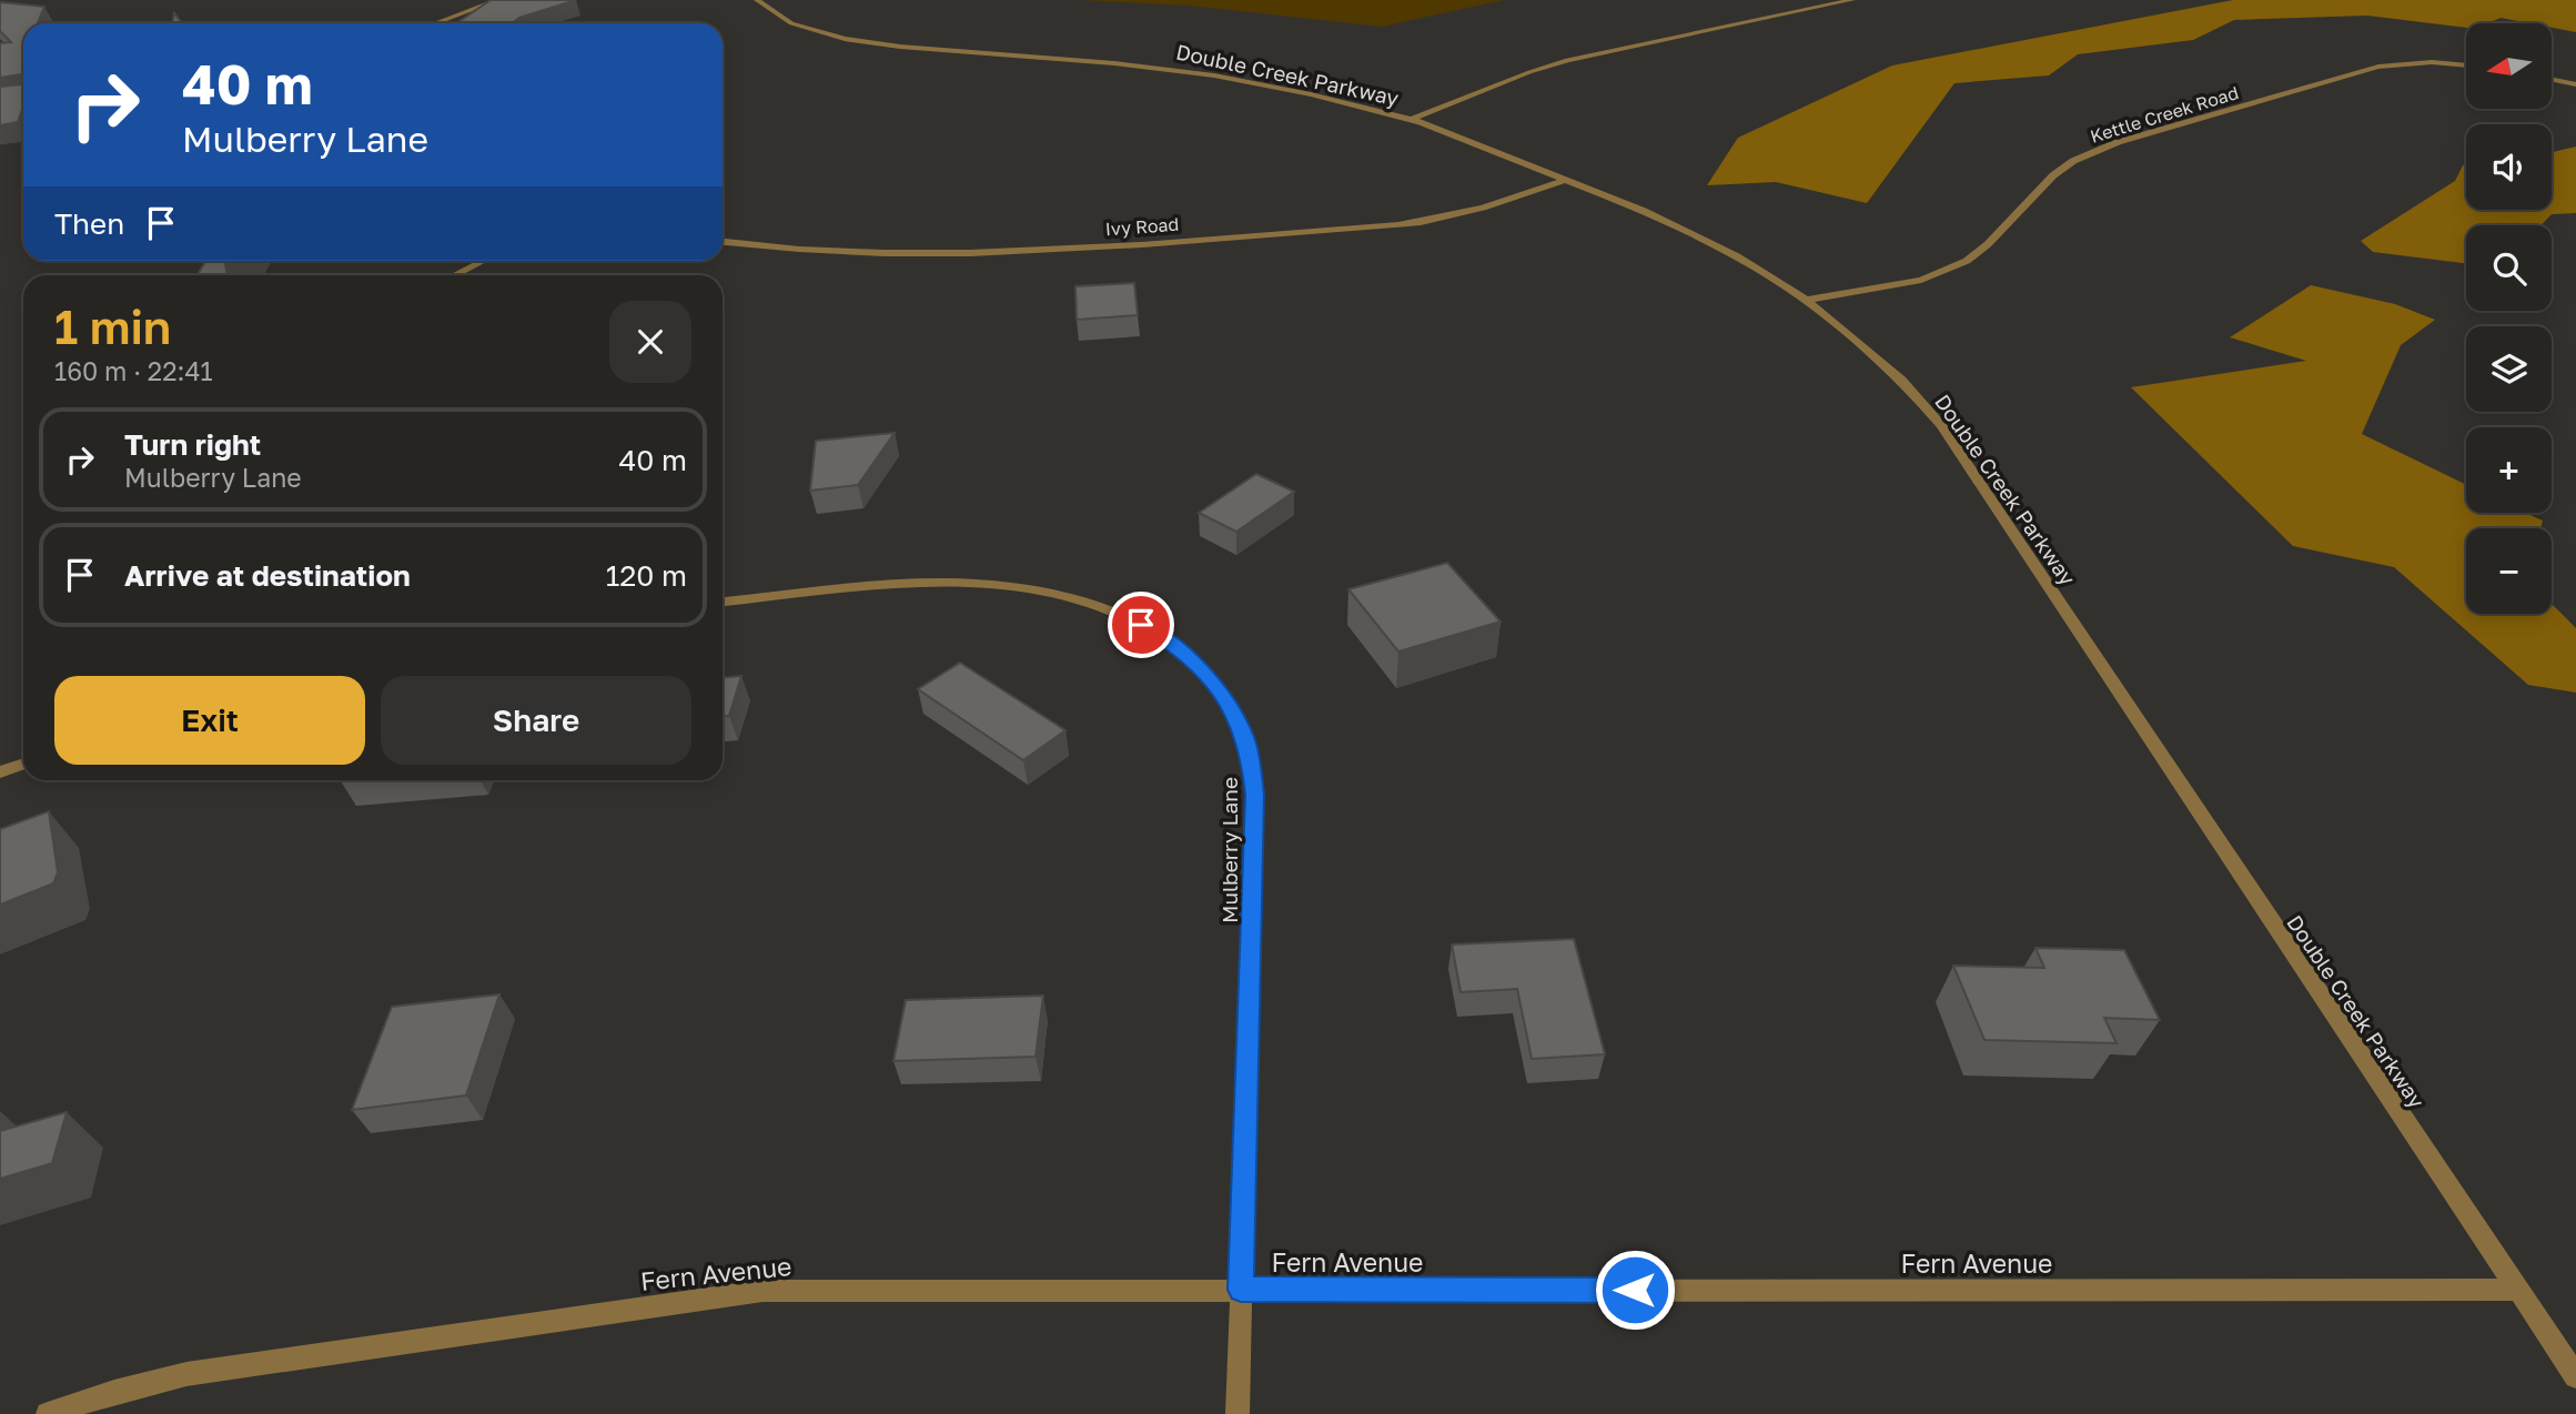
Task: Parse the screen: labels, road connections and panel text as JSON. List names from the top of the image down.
{
  "streets": {
    "street": [
      "Double Creek Parkway",
      "Kettle Creek Road",
      "Ivy Road",
      "Mulberry Lane",
      "Fern Avenue"
    ]
  },
  "crossings": [
    ["Double Creek Parkway", "Kettle Creek Road"],
    ["Double Creek Parkway", "Ivy Road"],
    ["Double Creek Parkway", "Fern Avenue"],
    ["Mulberry Lane", "Fern Avenue"]
  ],
  "north": "left",
  "page": {
    "map_buttons": ["+", "−"],
    "turn": ["40 m", "Mulberry Lane"],
    "then": "Then",
    "heading": ["1 min", "160 m · 22:41"],
    "list": [
      {
        "name": "Turn right",
        "note": "Mulberry Lane",
        "value": "40 m"
      },
      {
        "name": "Arrive at destination",
        "value": "120 m"
      }
    ],
    "buttons": ["Exit", "Share"]
  }
}
